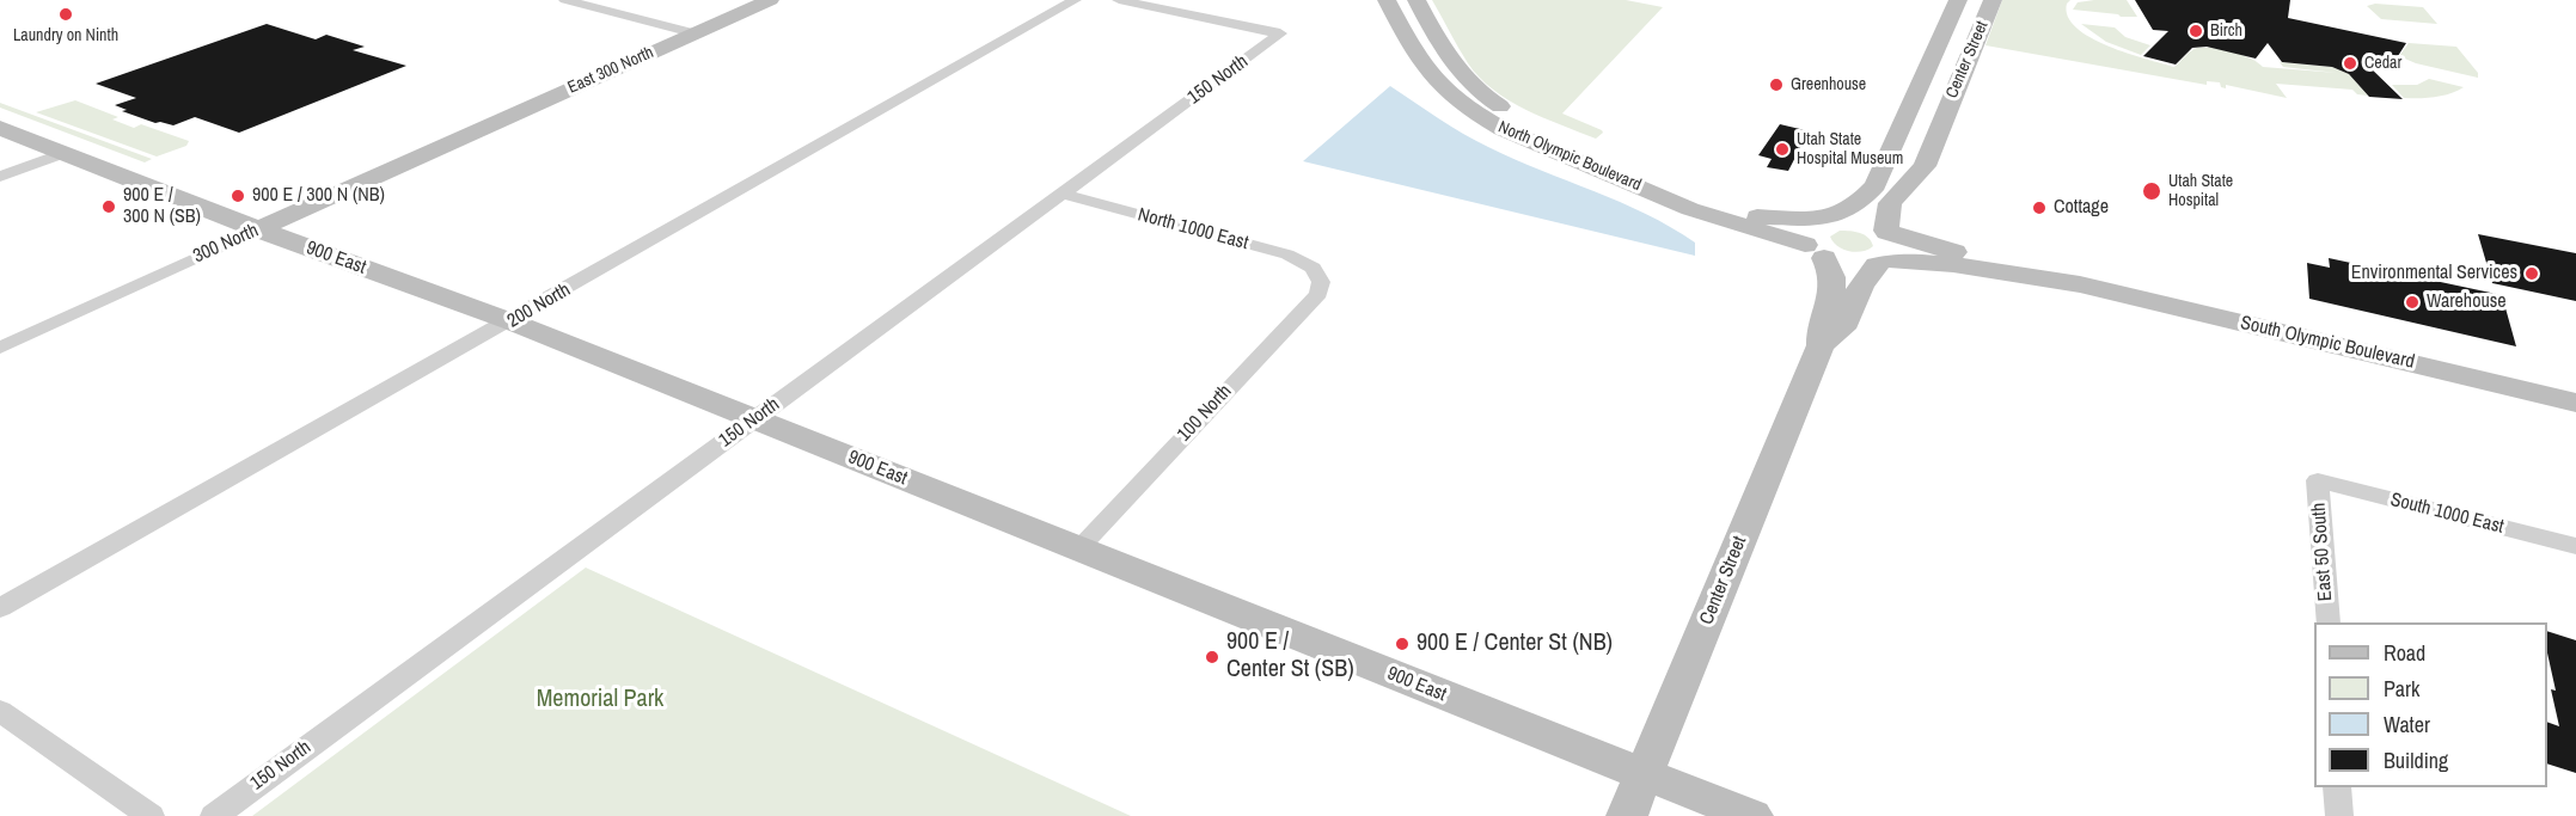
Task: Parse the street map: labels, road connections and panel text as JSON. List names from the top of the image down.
{
  "streets": {
    "street": [
      "Center Street",
      "East 300 North",
      "150 North",
      "North Olympic Boulevard",
      "North 1000 East",
      "300 North",
      "900 East",
      "200 North",
      "South Olympic Boulevard",
      "100 North",
      "South 1000 East",
      "East 50 South"
    ]
  },
  "crossings": [
    ["Center Street", "North Olympic Boulevard"],
    ["Center Street", "900 East"],
    ["Center Street", "South Olympic Boulevard"],
    ["East 300 North", "300 North"],
    ["150 North", "North 1000 East"],
    ["150 North", "900 East"],
    ["North Olympic Boulevard", "South Olympic Boulevard"],
    ["North 1000 East", "100 North"],
    ["300 North", "900 East"],
    ["900 East", "200 North"],
    ["900 East", "100 North"],
    ["South 1000 East", "East 50 South"]
  ],
  "parks": ["Memorial Park"],
  "places": [
    "Laundry on Ninth",
    "Birch",
    "Cedar",
    "Greenhouse",
    "Utah State Hospital Museum",
    "Utah State Hospital",
    "900 E / 300 N (NB)",
    "900 E / 300 N (SB)",
    "Cottage",
    "Environmental Services",
    "Warehouse",
    "900 E / Center St (NB)",
    "900 E / Center St (SB)"
  ],
  "legend": [
    "Road",
    "Park",
    "Water",
    "Building"
  ]
}
